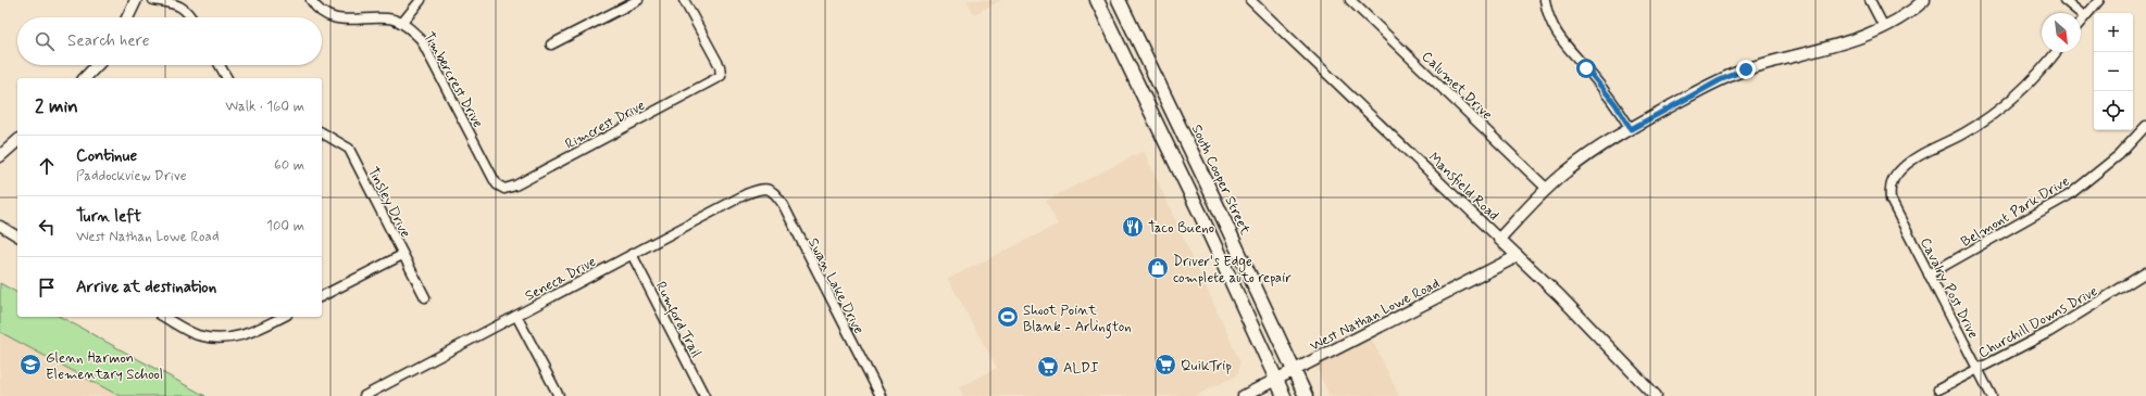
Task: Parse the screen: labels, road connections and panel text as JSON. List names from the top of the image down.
{
  "streets": {
    "main road": ["South Cooper Street"],
    "street": [
      "Timbercrest Drive",
      "Calumet Drive",
      "Rimcrest Drive",
      "Mansfield Road",
      "Tinsley Drive",
      "Belmont Park Drive",
      "Seneca Drive",
      "Swan Lake Drive",
      "Cavalry Post Drive",
      "West Nathan Lowe Road",
      "Rumford Trail",
      "Churchill Downs Drive"
    ]
  },
  "crossings": [
    ["Timbercrest Drive", "Rimcrest Drive"],
    ["South Cooper Street", "West Nathan Lowe Road"],
    ["Mansfield Road", "West Nathan Lowe Road"],
    ["Belmont Park Drive", "Cavalry Post Drive"],
    ["Seneca Drive", "Swan Lake Drive"],
    ["Seneca Drive", "Rumford Trail"],
    ["Cavalry Post Drive", "Churchill Downs Drive"]
  ],
  "places": {
    "restaurant": ["Taco Bueno"],
    "shop": ["Driver's Edge complete auto repair"],
    "sports": ["Shoot Point Blank - Arlington"],
    "school or university": ["Glenn Harmon Elementary School"],
    "supermarket": ["QuikTrip", "ALDI"]
  },
  "north": "bottom right",
  "page": {
    "map_buttons": ["+", "−"],
    "search": "Search here",
    "heading": ["2 min", "Walk · 160 m"],
    "list": [
      ["Continue", "Paddockview Drive", "60 m"],
      ["Turn left", "West Nathan Lowe Road", "100 m"],
      "Arrive at destination"
    ]
  }
}
